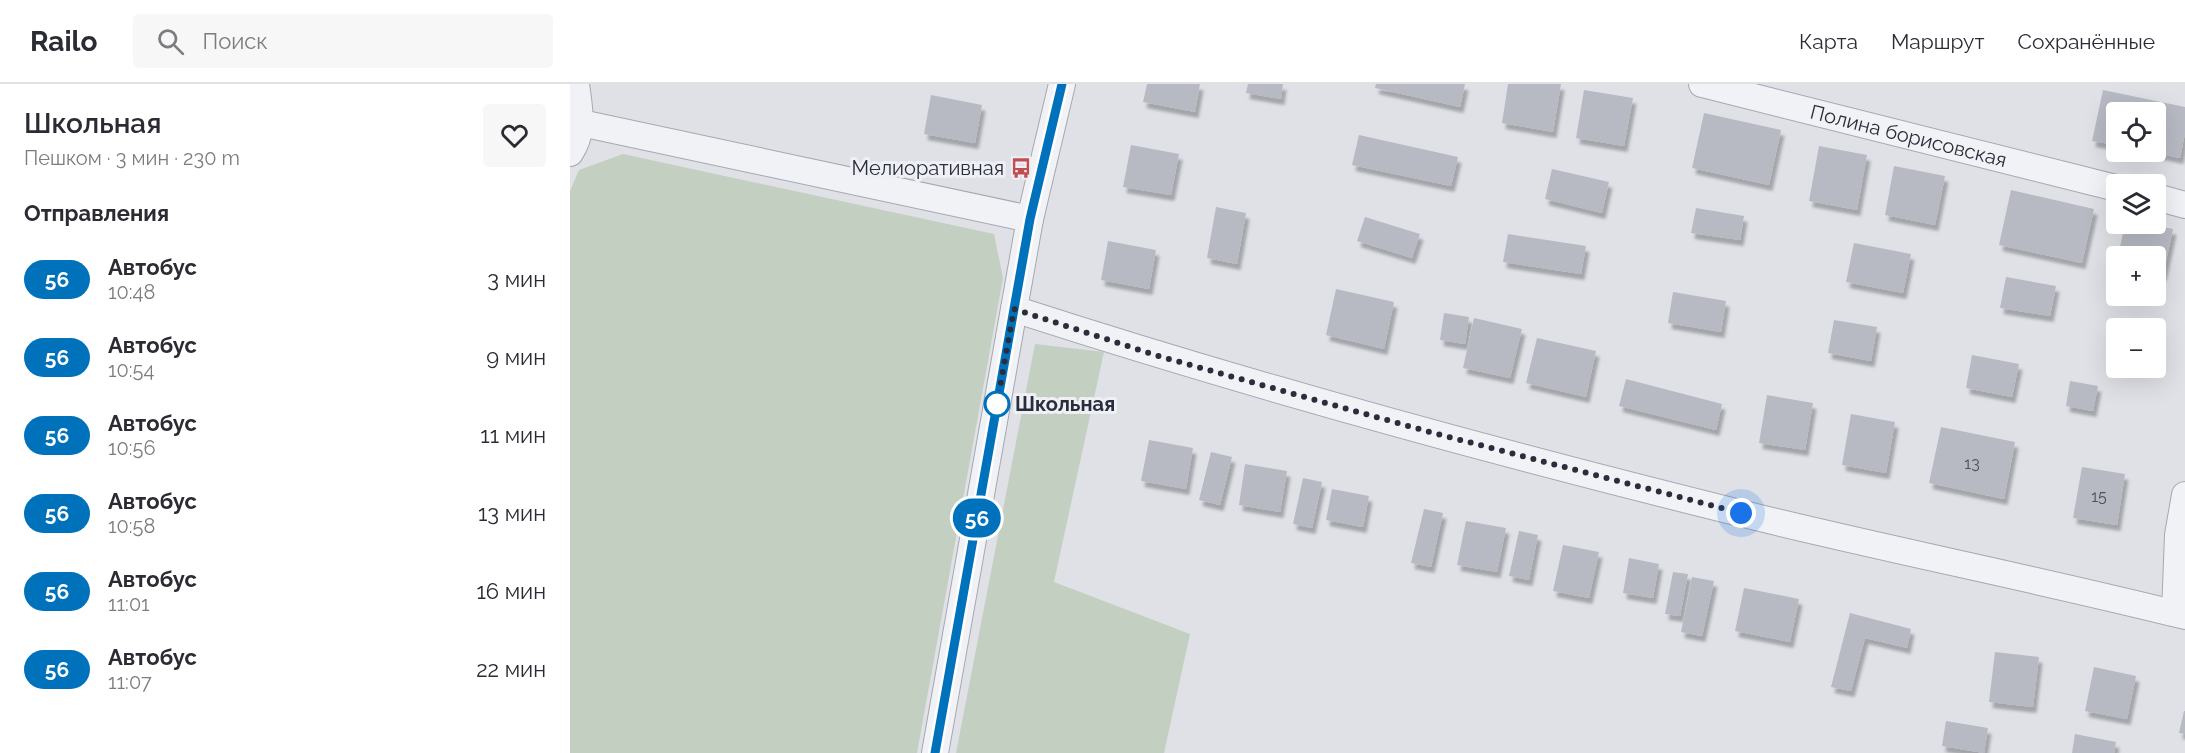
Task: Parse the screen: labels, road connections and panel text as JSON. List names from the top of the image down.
{
  "streets": {
    "street": ["Полина борисовская"]
  },
  "places": {
    "bus stop": ["Мелиоративная"],
    "other": ["Школьная"]
  },
  "lines": ["bus line 56"],
  "house_numbers": ["13", "15"],
  "page": {
    "header": "Railo",
    "search": "Поиск",
    "nav": ["Карта", "Маршрут", "Сохранённые"],
    "heading": [
      ["Школьная", "Пешком · 3 мин · 230 m"],
      "Отправления"
    ],
    "on_map": "56",
    "map_buttons": ["+", "−"],
    "list": [
      {
        "mark": "56",
        "name": "Автобус",
        "note": "10:48",
        "value": "3 мин"
      },
      {
        "mark": "56",
        "name": "Автобус",
        "note": "10:54",
        "value": "9 мин"
      },
      {
        "mark": "56",
        "name": "Автобус",
        "note": "10:56",
        "value": "11 мин"
      },
      {
        "mark": "56",
        "name": "Автобус",
        "note": "10:58",
        "value": "13 мин"
      },
      {
        "mark": "56",
        "name": "Автобус",
        "note": "11:01",
        "value": "16 мин"
      },
      {
        "mark": "56",
        "name": "Автобус",
        "note": "11:07",
        "value": "22 мин"
      }
    ]
  }
}
